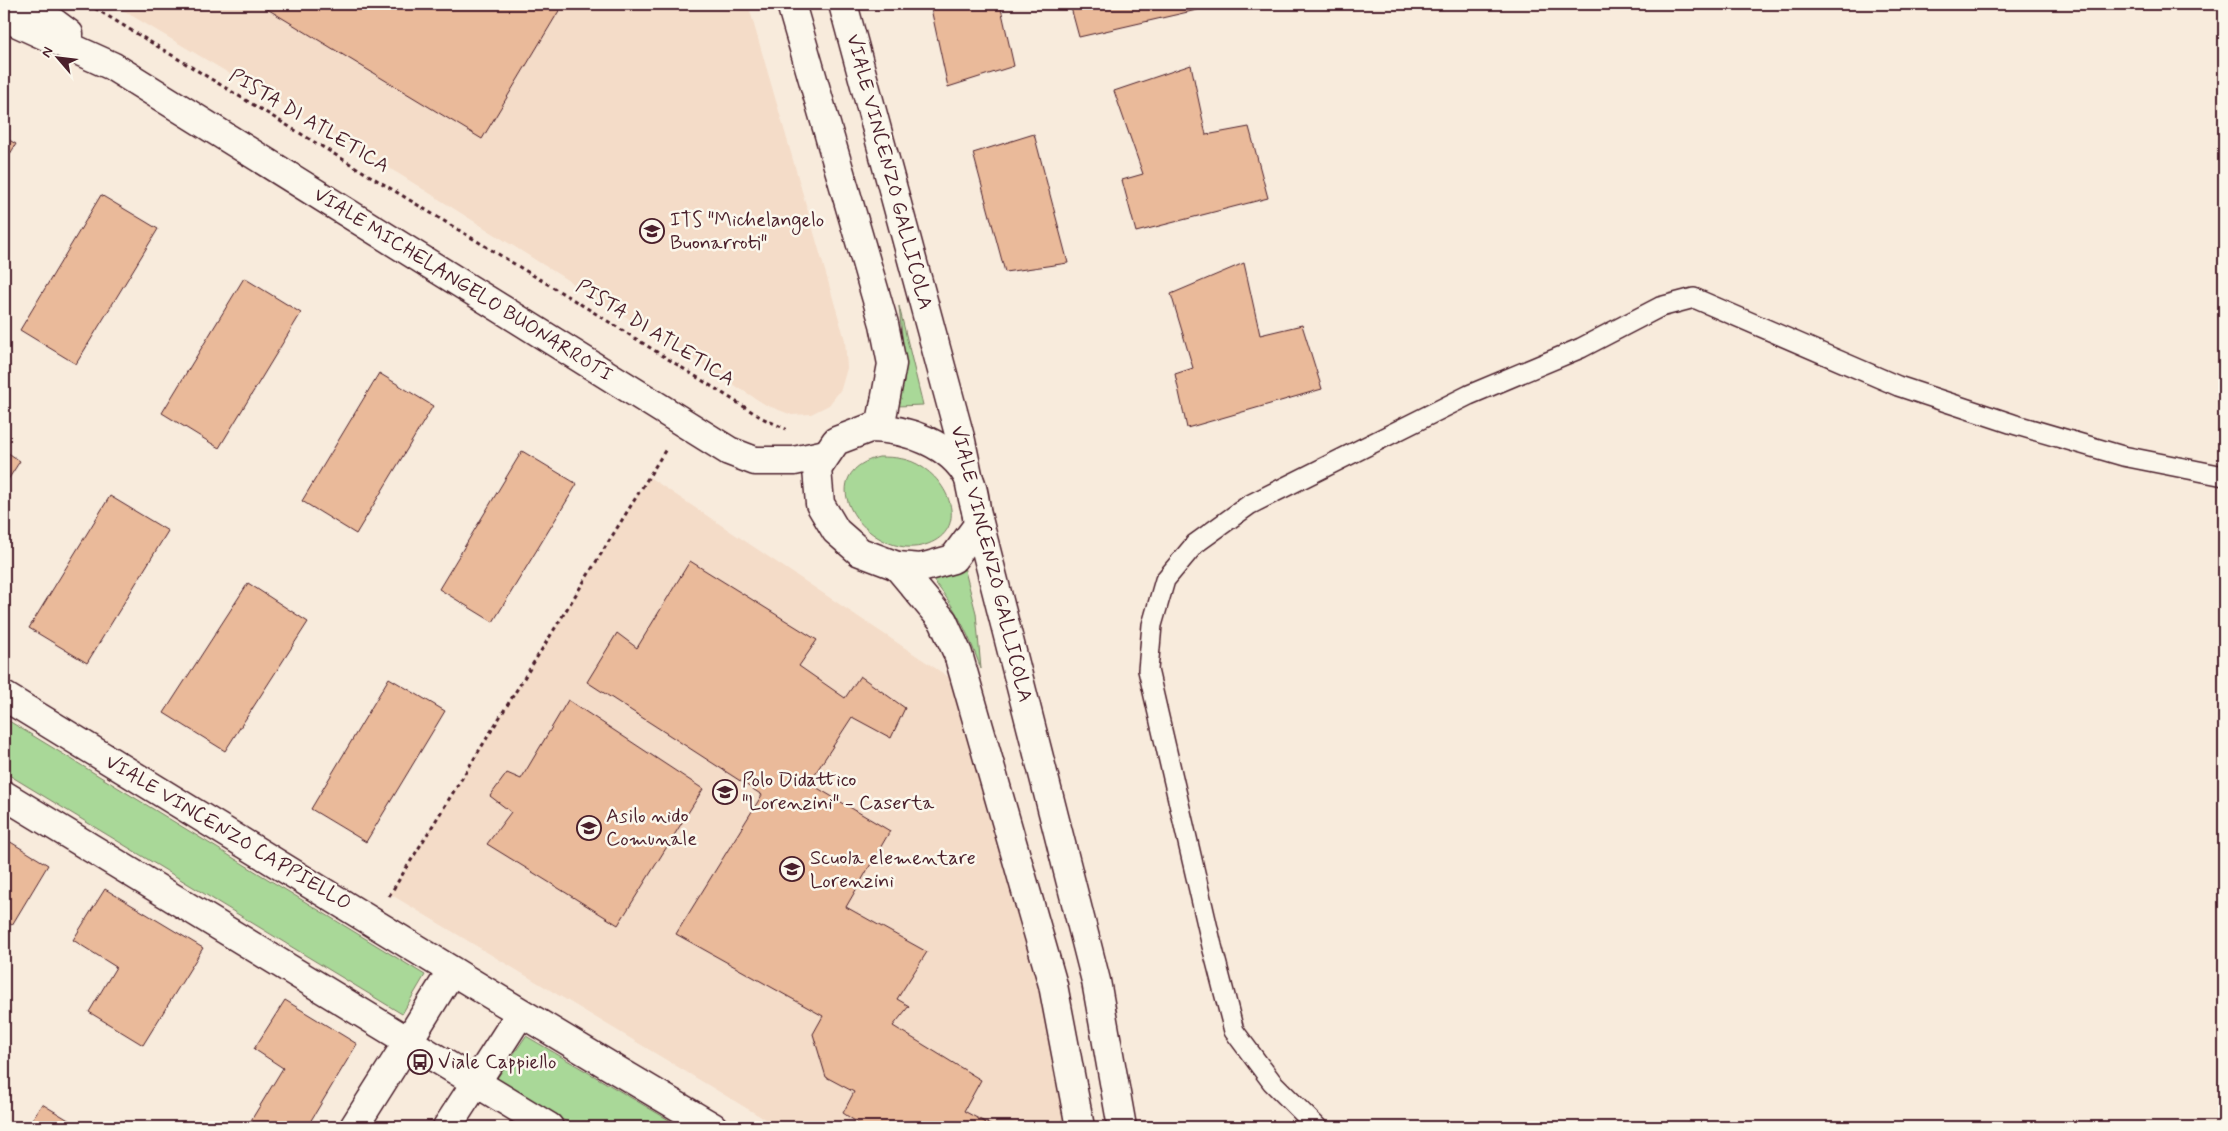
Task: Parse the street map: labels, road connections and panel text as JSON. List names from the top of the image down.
{
  "streets": {
    "street": ["VIALE VINCENZO GALLICOLA", "VIALE MICHELANGELO BUONARROTI", "VIALE VINCENZO CAPPIELLO"],
    "path": ["PISTA DI ATLETICA"]
  },
  "crossings": [
    ["VIALE VINCENZO GALLICOLA", "VIALE MICHELANGELO BUONARROTI"]
  ],
  "places": {
    "school or university": [
      "ITS \"Michelangelo Buonarroti\"",
      "Polo Didattico \"Lorenzini\" - Caserta",
      "Asilo nido Comunale",
      "Scuola elementare Lorenzini"
    ],
    "bus stop": ["Viale Cappiello"]
  },
  "north": "top left"
}
